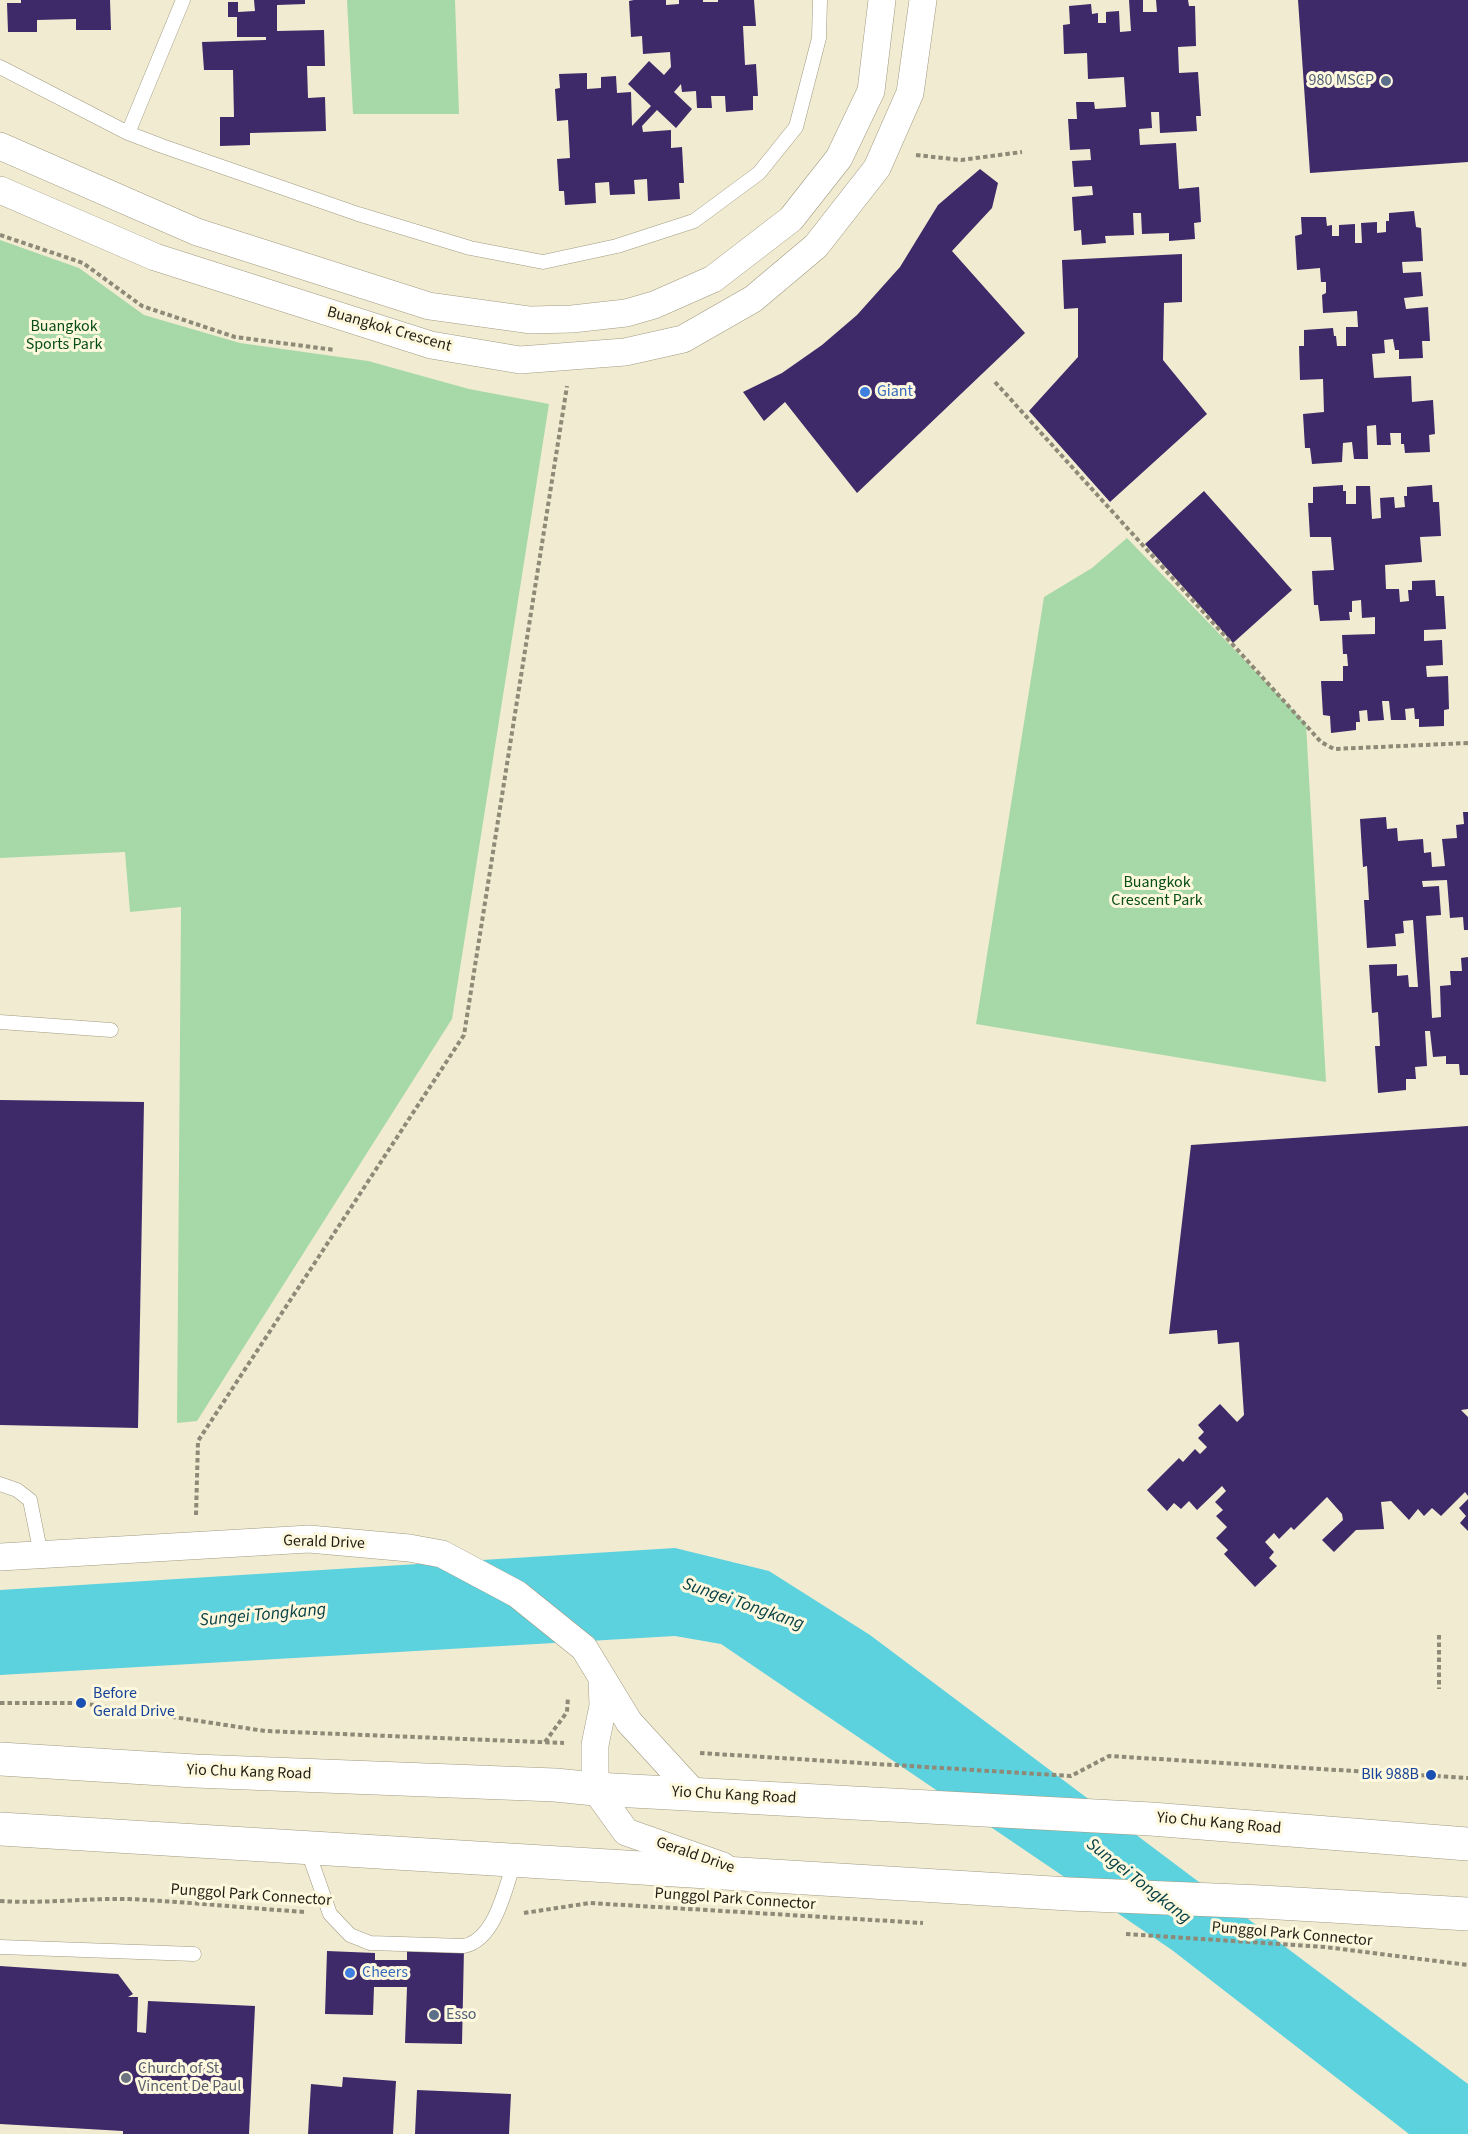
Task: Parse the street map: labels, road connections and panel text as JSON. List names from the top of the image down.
{
  "streets": {
    "main road": ["Yio Chu Kang Road"],
    "street": ["Buangkok Crescent", "Gerald Drive"],
    "path": ["Punggol Park Connector"]
  },
  "crossings": [
    ["Gerald Drive", "Yio Chu Kang Road"]
  ],
  "water": ["Sungei Tongkang"],
  "parks": ["Buangkok Sports Park", "Buangkok Crescent Park"],
  "places": [
    "980 MSCP",
    "Giant",
    "Before Gerald Drive",
    "Blk 988B",
    "Cheers",
    "Esso",
    "Church of St Vincent De Paul"
  ]
}
